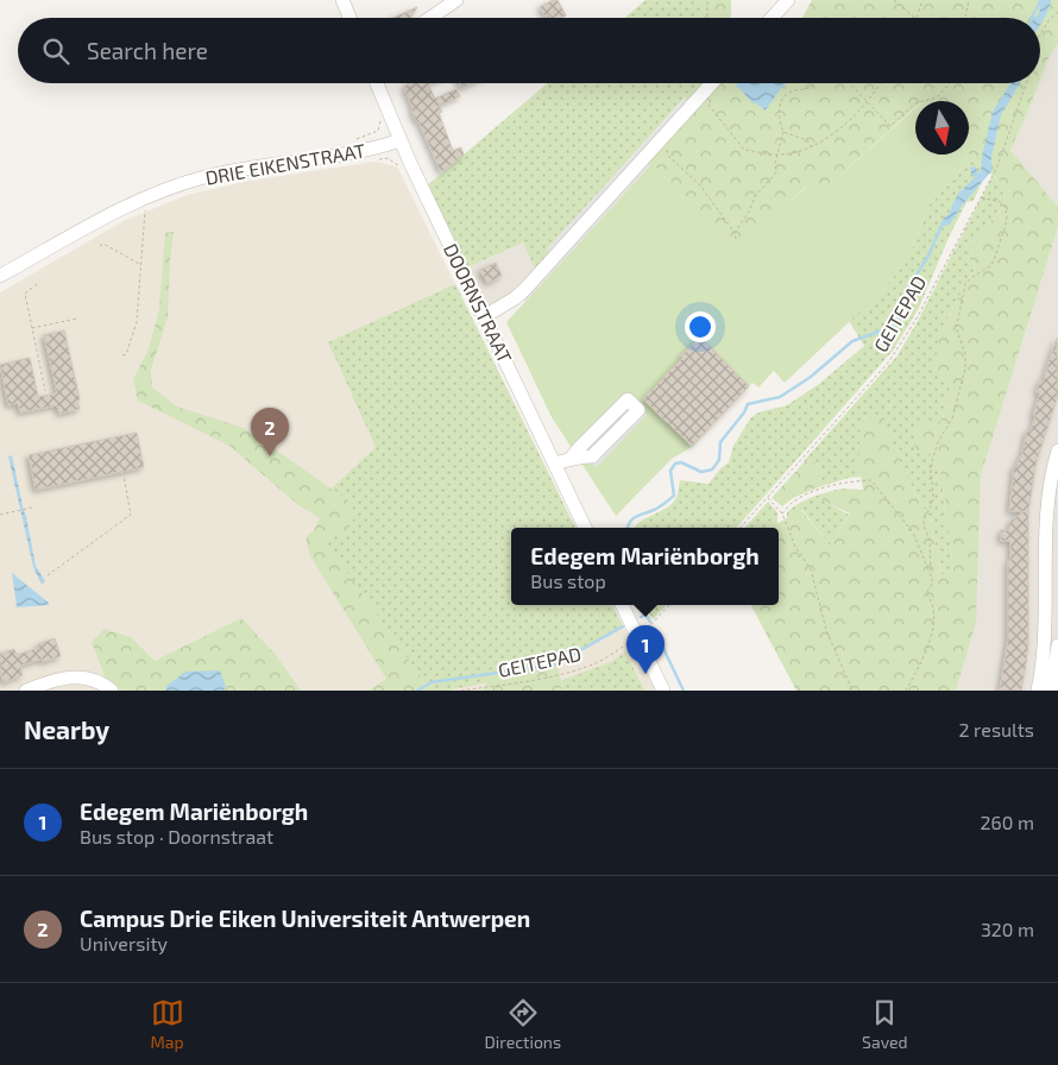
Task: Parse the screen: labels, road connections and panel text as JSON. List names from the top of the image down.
{
  "streets": {
    "street": ["DRIE EIKENSTRAAT", "DOORNSTRAAT"],
    "path": ["GEITEPAD"]
  },
  "crossings": [
    ["DRIE EIKENSTRAAT", "DOORNSTRAAT"]
  ],
  "north": "bottom",
  "page": {
    "search": "Search here",
    "pins": ["2", "1"],
    "popup": ["Edegem Mariënborgh", "Bus stop"],
    "heading": ["Nearby", "2 results"],
    "list": [
      {
        "mark": "1",
        "name": "Edegem Mariënborgh",
        "note": "Bus stop · Doornstraat",
        "value": "260 m"
      },
      {
        "mark": "2",
        "name": "Campus Drie Eiken Universiteit Antwerpen",
        "note": "University",
        "value": "320 m"
      }
    ],
    "nav": ["Map", "Directions", "Saved"]
  }
}
